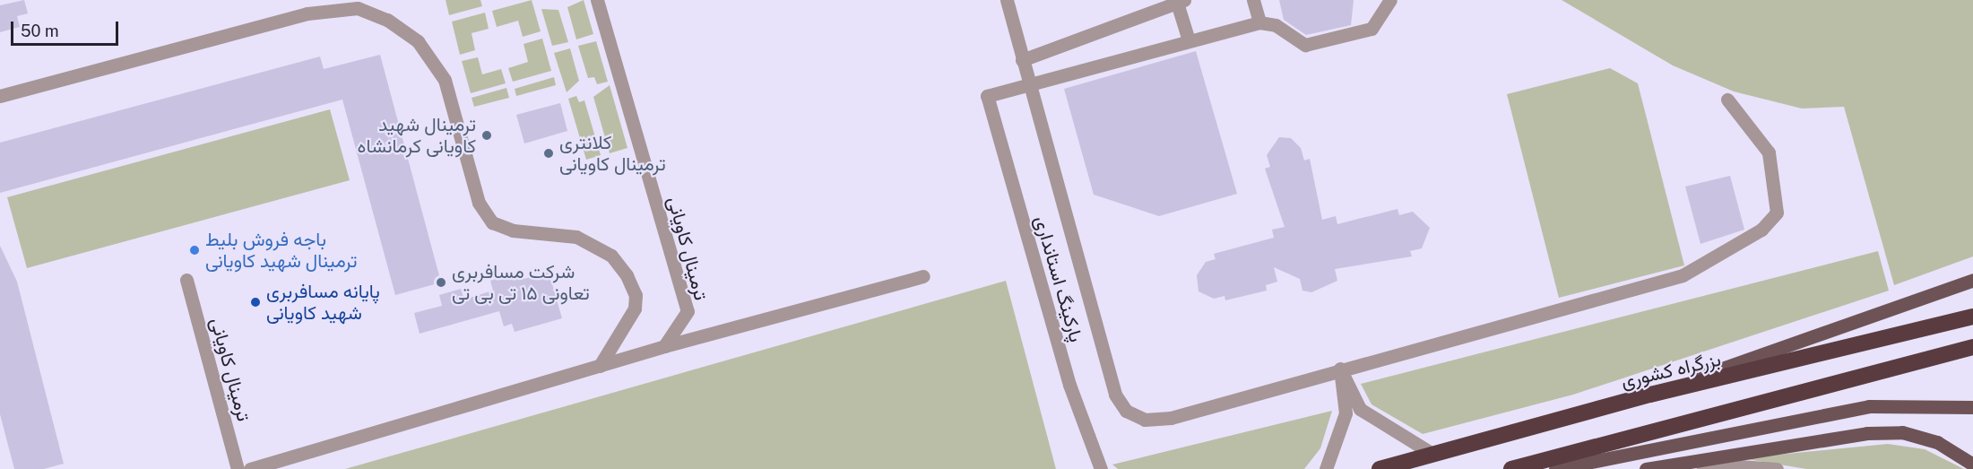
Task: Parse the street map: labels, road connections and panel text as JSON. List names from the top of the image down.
{
  "streets": {
    "highway": ["بزرگراه کشوری"],
    "street": ["ترمینال کاویانی", "پارکینگ استانداری"]
  },
  "places": [
    "ترمینال شهید کاویانی کرمانشاه",
    "کلانتری ترمینال کاویانی",
    "باجه فروش بلیط ترمینال شهید کاویانی",
    "شرکت مسافربری تعاونی ۱۵ تی بی تی",
    "پايانه مسافربری شهید کاویانی"
  ],
  "scale_bar": "50 m"
}
